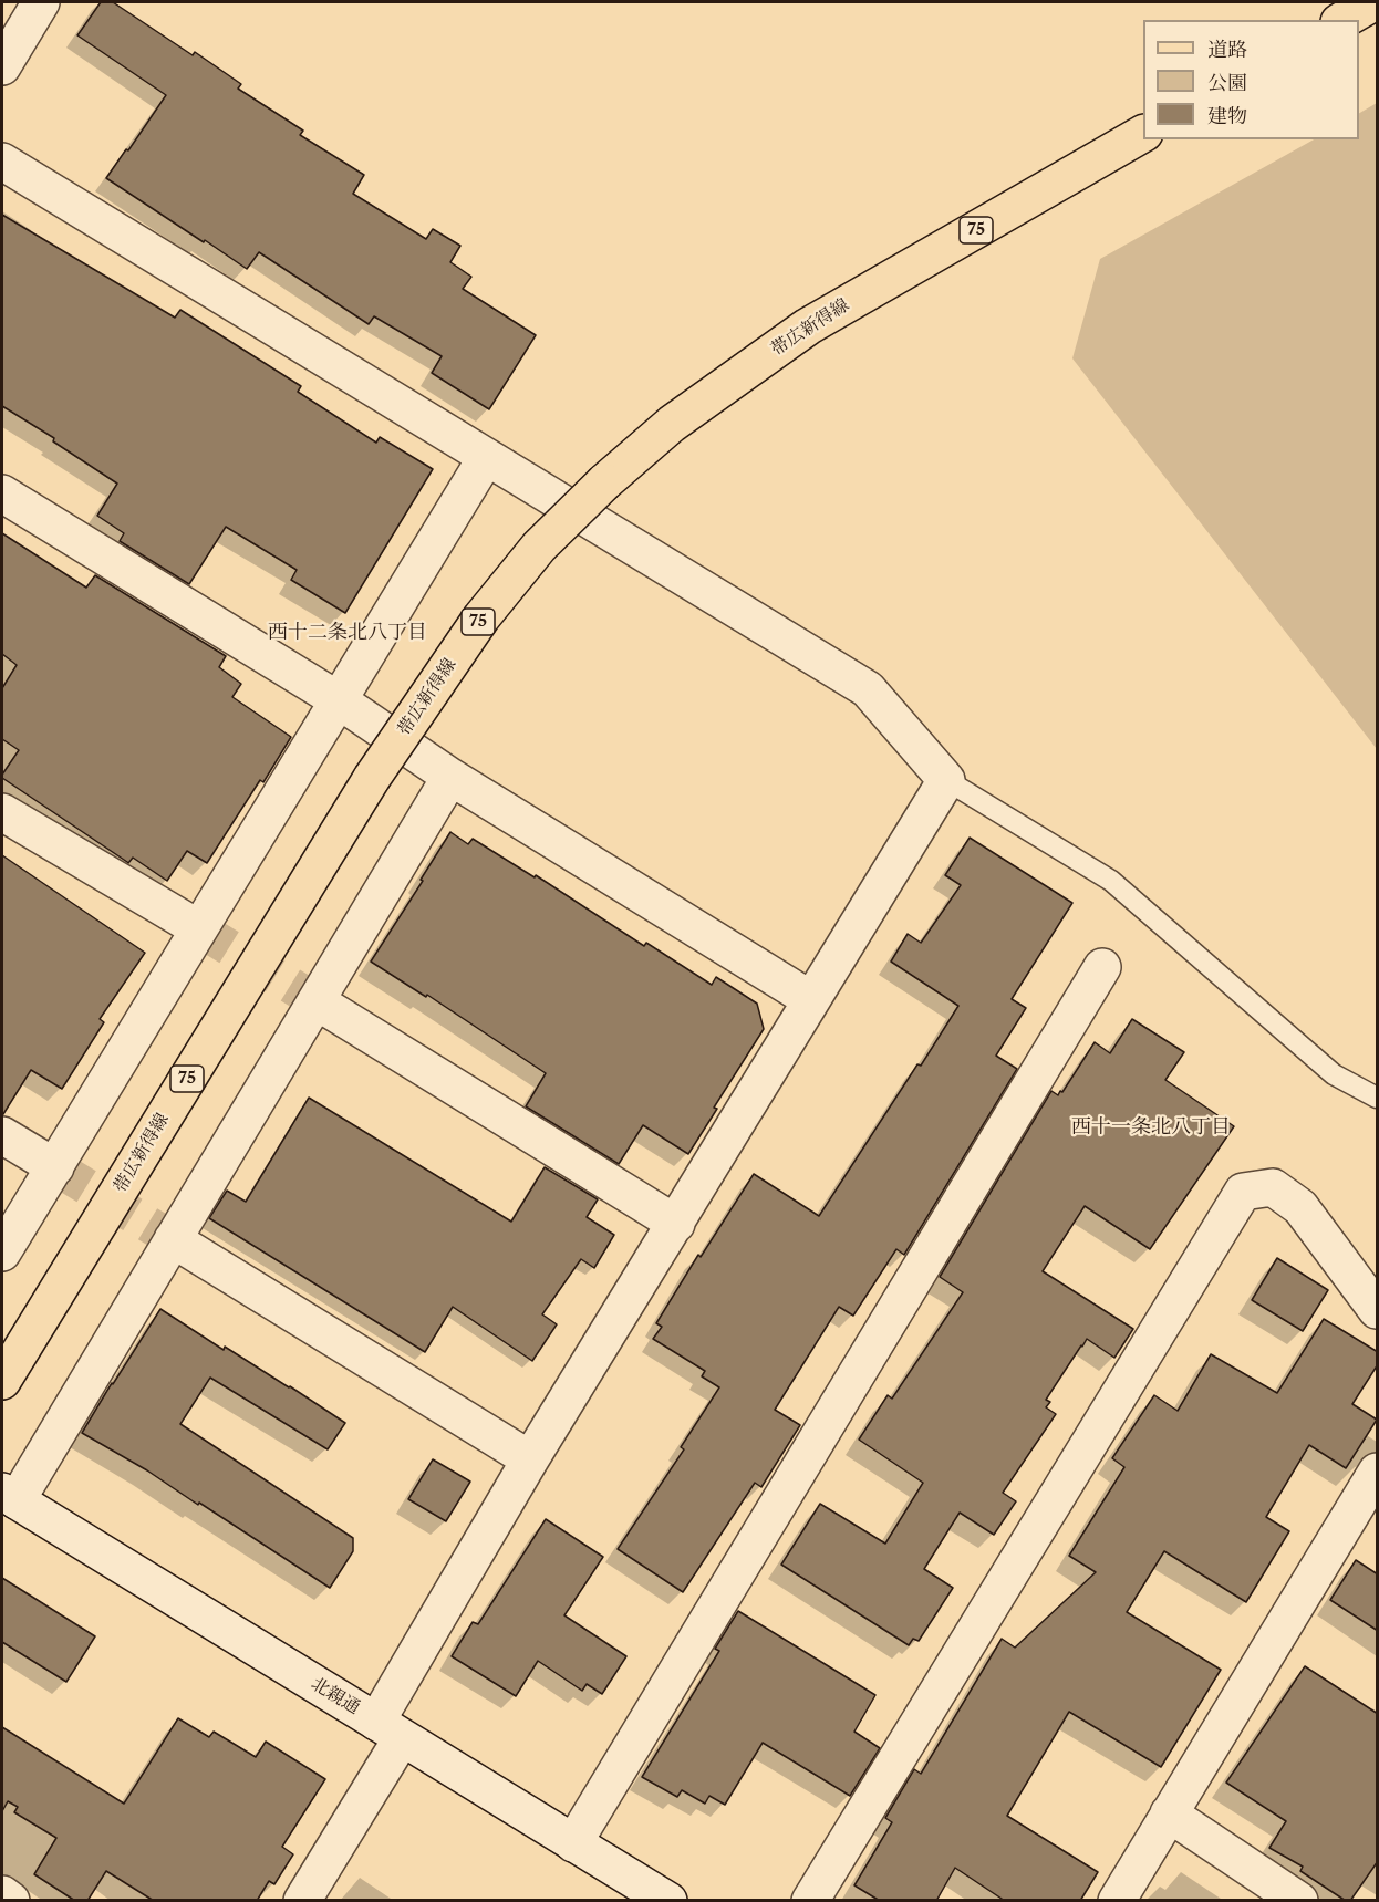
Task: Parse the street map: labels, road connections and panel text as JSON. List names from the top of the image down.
{
  "streets": {
    "main road": ["75", "帯広新得線"],
    "street": ["北親通"]
  },
  "districts": ["西十二条北八丁目", "西十一条北八丁目"],
  "legend": ["道路", "公園", "建物"]
}
